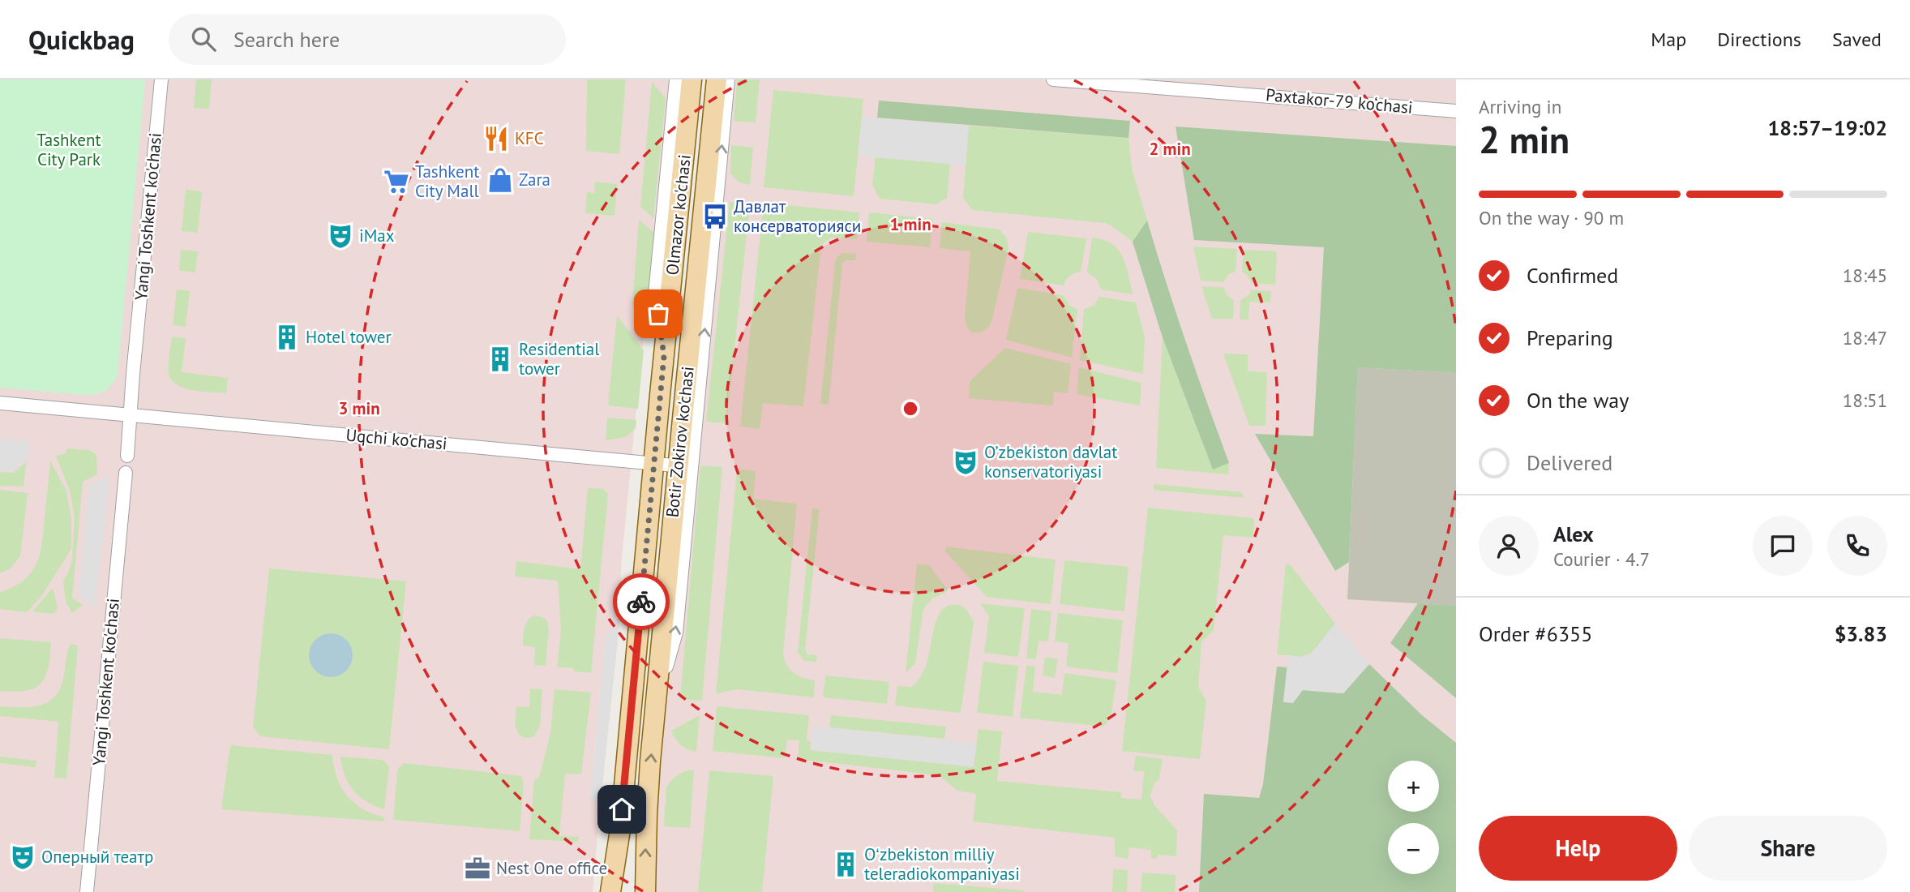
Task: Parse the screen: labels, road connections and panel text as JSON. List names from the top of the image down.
{
  "streets": {
    "main road": ["Olmazor ko'chasi", "Botir Zokirov ko'chasi"],
    "street": ["Paxtakor-79 ko‘chasi", "Yangi Toshkent ko'chasi", "Uqchi ko'chasi"]
  },
  "crossings": [
    ["Olmazor ko'chasi", "Uqchi ko'chasi"],
    ["Olmazor ko'chasi", "Botir Zokirov ko'chasi"],
    ["Yangi Toshkent ko'chasi", "Uqchi ko'chasi"],
    ["Uqchi ko'chasi", "Botir Zokirov ko'chasi"]
  ],
  "one_way": ["Botir Zokirov ko'chasi"],
  "parks": ["Tashkent City Park"],
  "places": {
    "restaurant": ["KFC"],
    "shop": ["Zara"],
    "supermarket": ["Tashkent City Mall"],
    "bus stop": ["Давлат консерваторияси"],
    "theatre": ["iMax", "O’zbekiston davlat konservatoriyasi", "Оперный театр"],
    "building": ["Hotel tower", "Residential tower", "Oʻzbekiston milliy teleradiokompaniyasi"],
    "office": ["Nest One office"]
  },
  "page": {
    "header": "Quickbag",
    "search": "Search here",
    "nav": ["Map", "Directions", "Saved"],
    "heading": ["2 min", "Arriving in", "18:57–19:02"],
    "panel": [
      "Alex",
      "Courier · 4.7",
      "Order #6355",
      "$3.83"
    ],
    "bar": "On the way · 90 m",
    "list": [
      ["Confirmed", "18:45"],
      ["Preparing", "18:47"],
      ["On the way", "18:51"],
      "Delivered"
    ],
    "map_buttons": ["+", "−"],
    "buttons": ["Help", "Share"]
  },
  "rings": ["2 min", "1 min", "3 min"]
}
